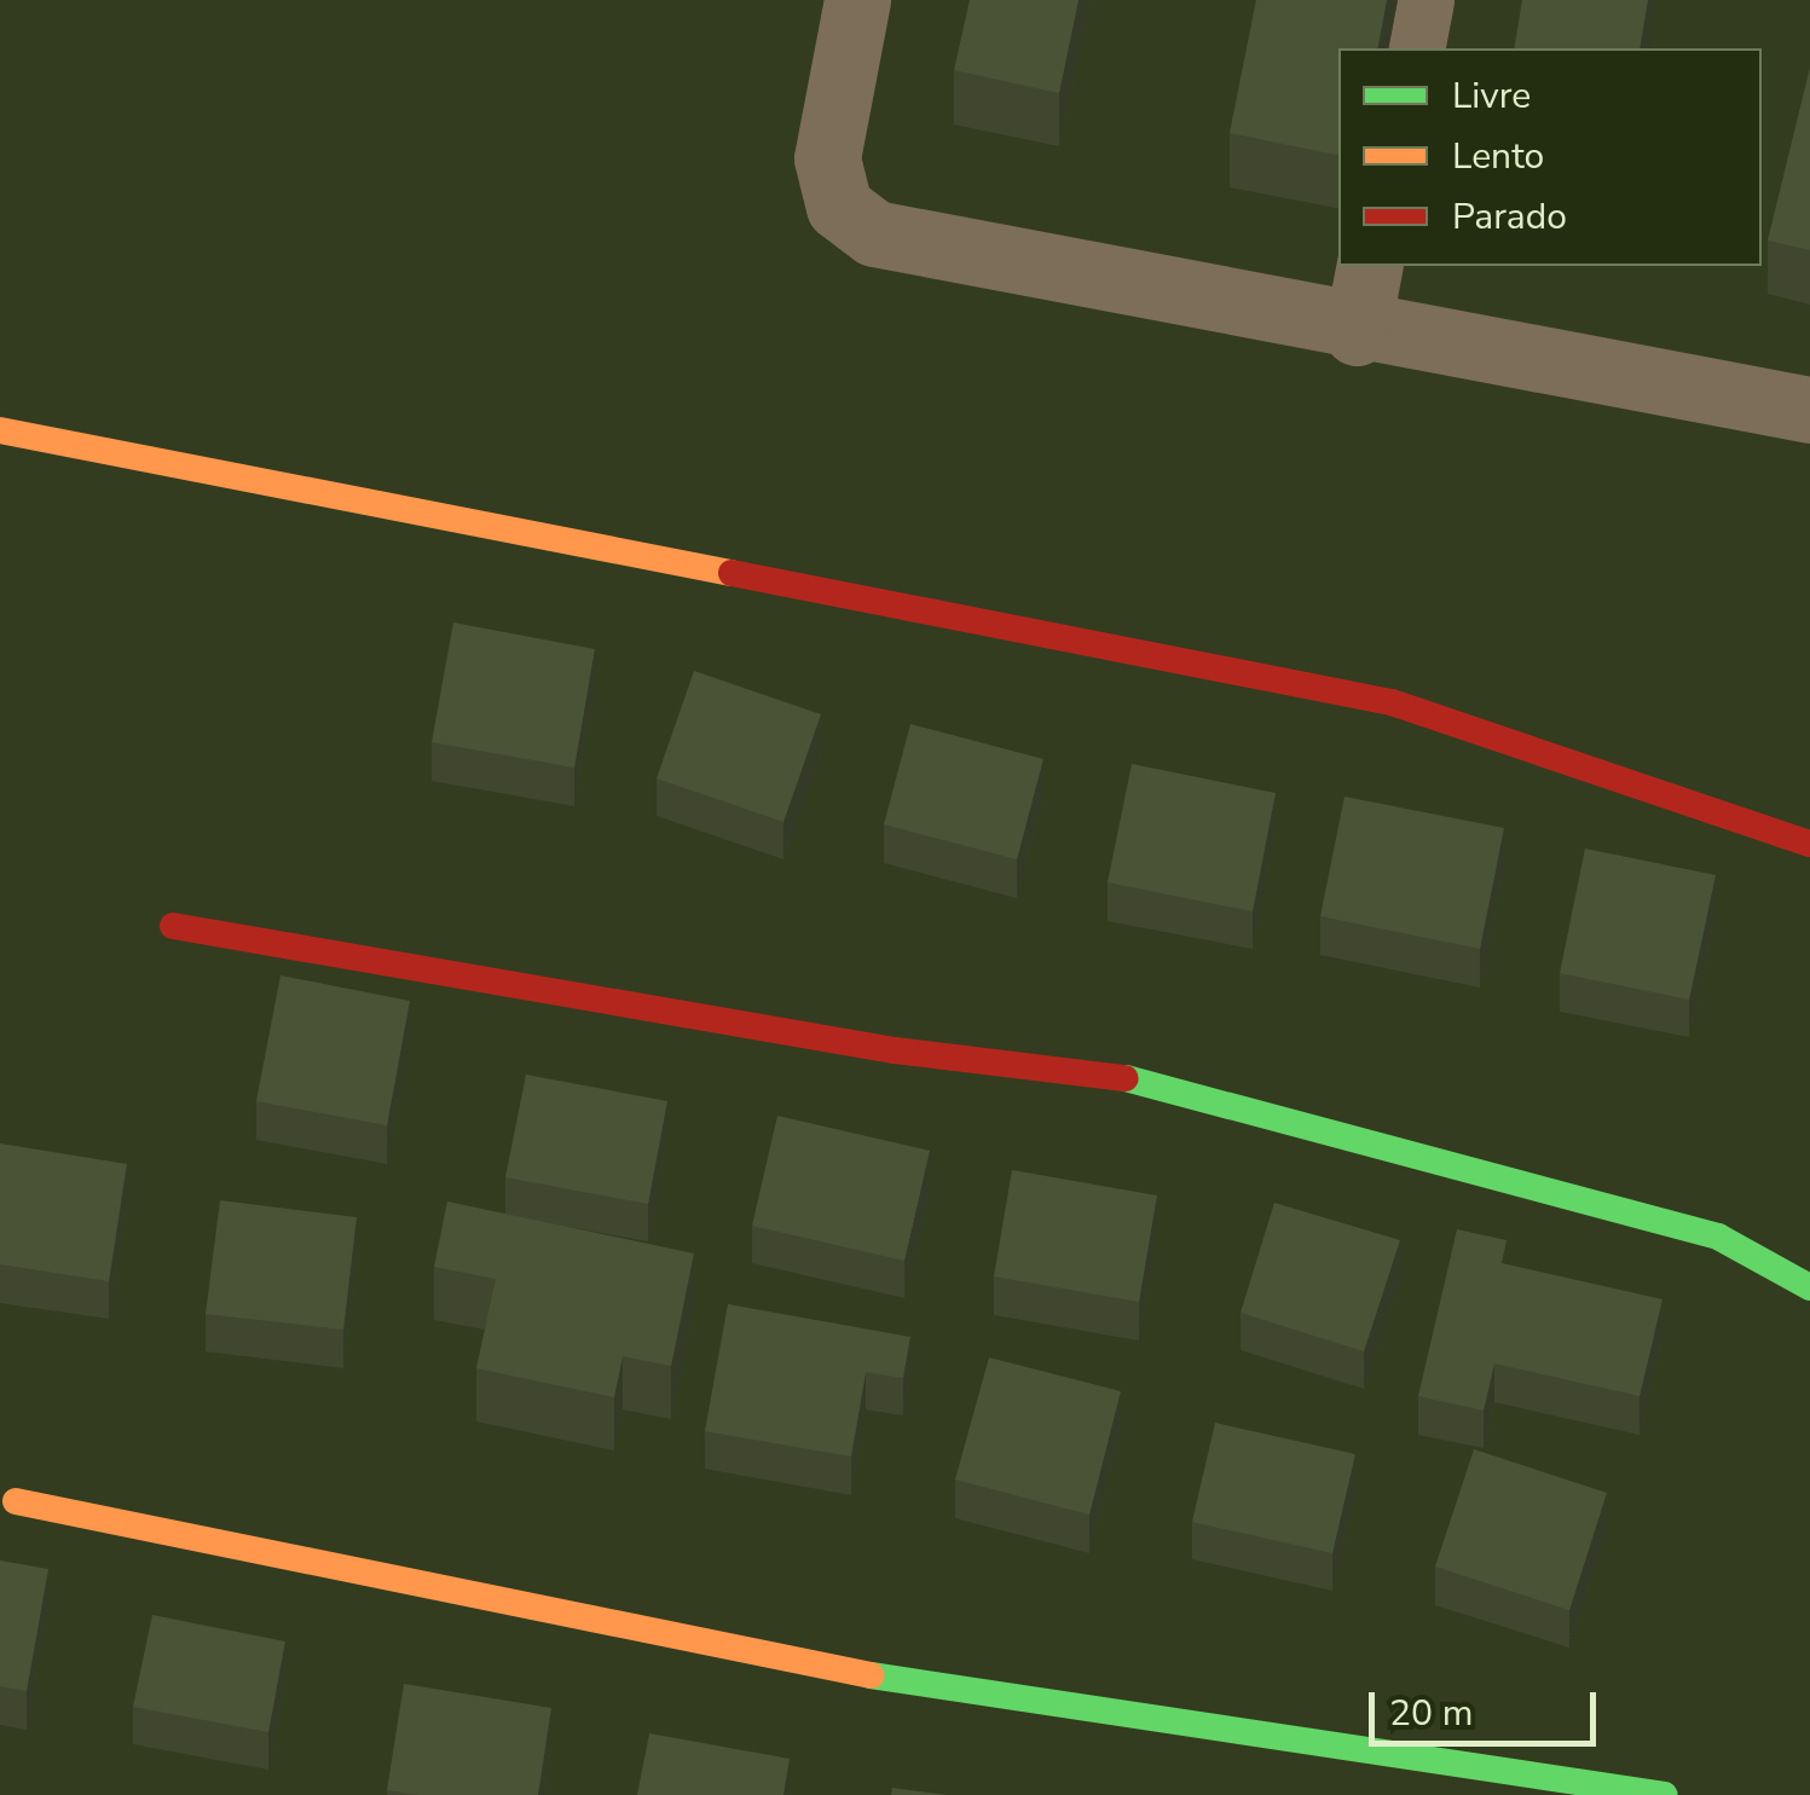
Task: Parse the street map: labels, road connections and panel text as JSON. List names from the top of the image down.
{
  "legend": ["Livre", "Lento", "Parado"],
  "scale_bar": "20 m"
}
